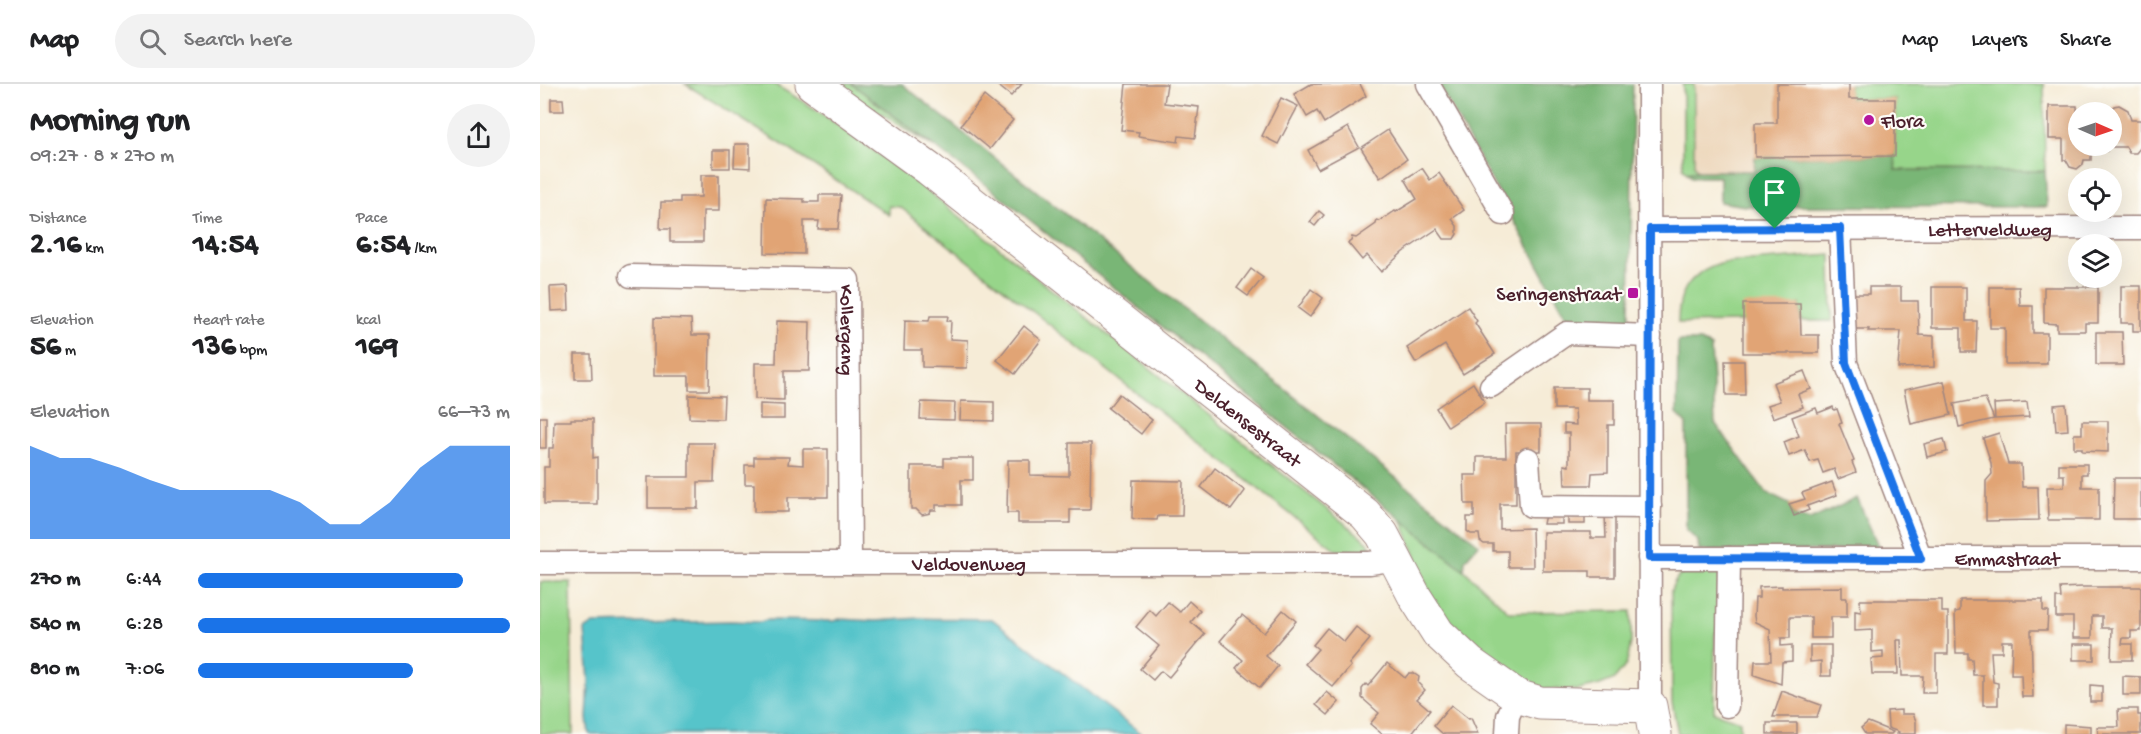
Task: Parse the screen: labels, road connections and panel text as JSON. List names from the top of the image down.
{
  "streets": {
    "street": [
      "Letterveldweg",
      "Kollergang",
      "Deldensestraat",
      "Emmastraat",
      "Veldovenweg"
    ]
  },
  "crossings": [
    ["Kollergang", "Veldovenweg"],
    ["Deldensestraat", "Veldovenweg"]
  ],
  "places": {
    "other": ["Flora"],
    "transit": ["Seringenstraat"]
  },
  "north": "right",
  "page": {
    "header": "Map",
    "search": "Search here",
    "nav": ["Map", "Layers", "Share"],
    "heading": ["Morning run", "09:27 · 8 × 270 m"],
    "stats": [
      ["Distance", "2.16 km"],
      ["Time", "14:54"],
      ["Pace", "6:54 /km"],
      ["Elevation", "56 m"],
      ["Heart rate", "136 bpm"],
      ["kcal", "169"]
    ],
    "chart": ["Elevation", "66–73 m"],
    "list": [
      {
        "name": "270 m",
        "note": "6:44"
      },
      {
        "name": "540 m",
        "note": "6:28"
      },
      {
        "name": "810 m",
        "note": "7:06"
      }
    ]
  }
}
